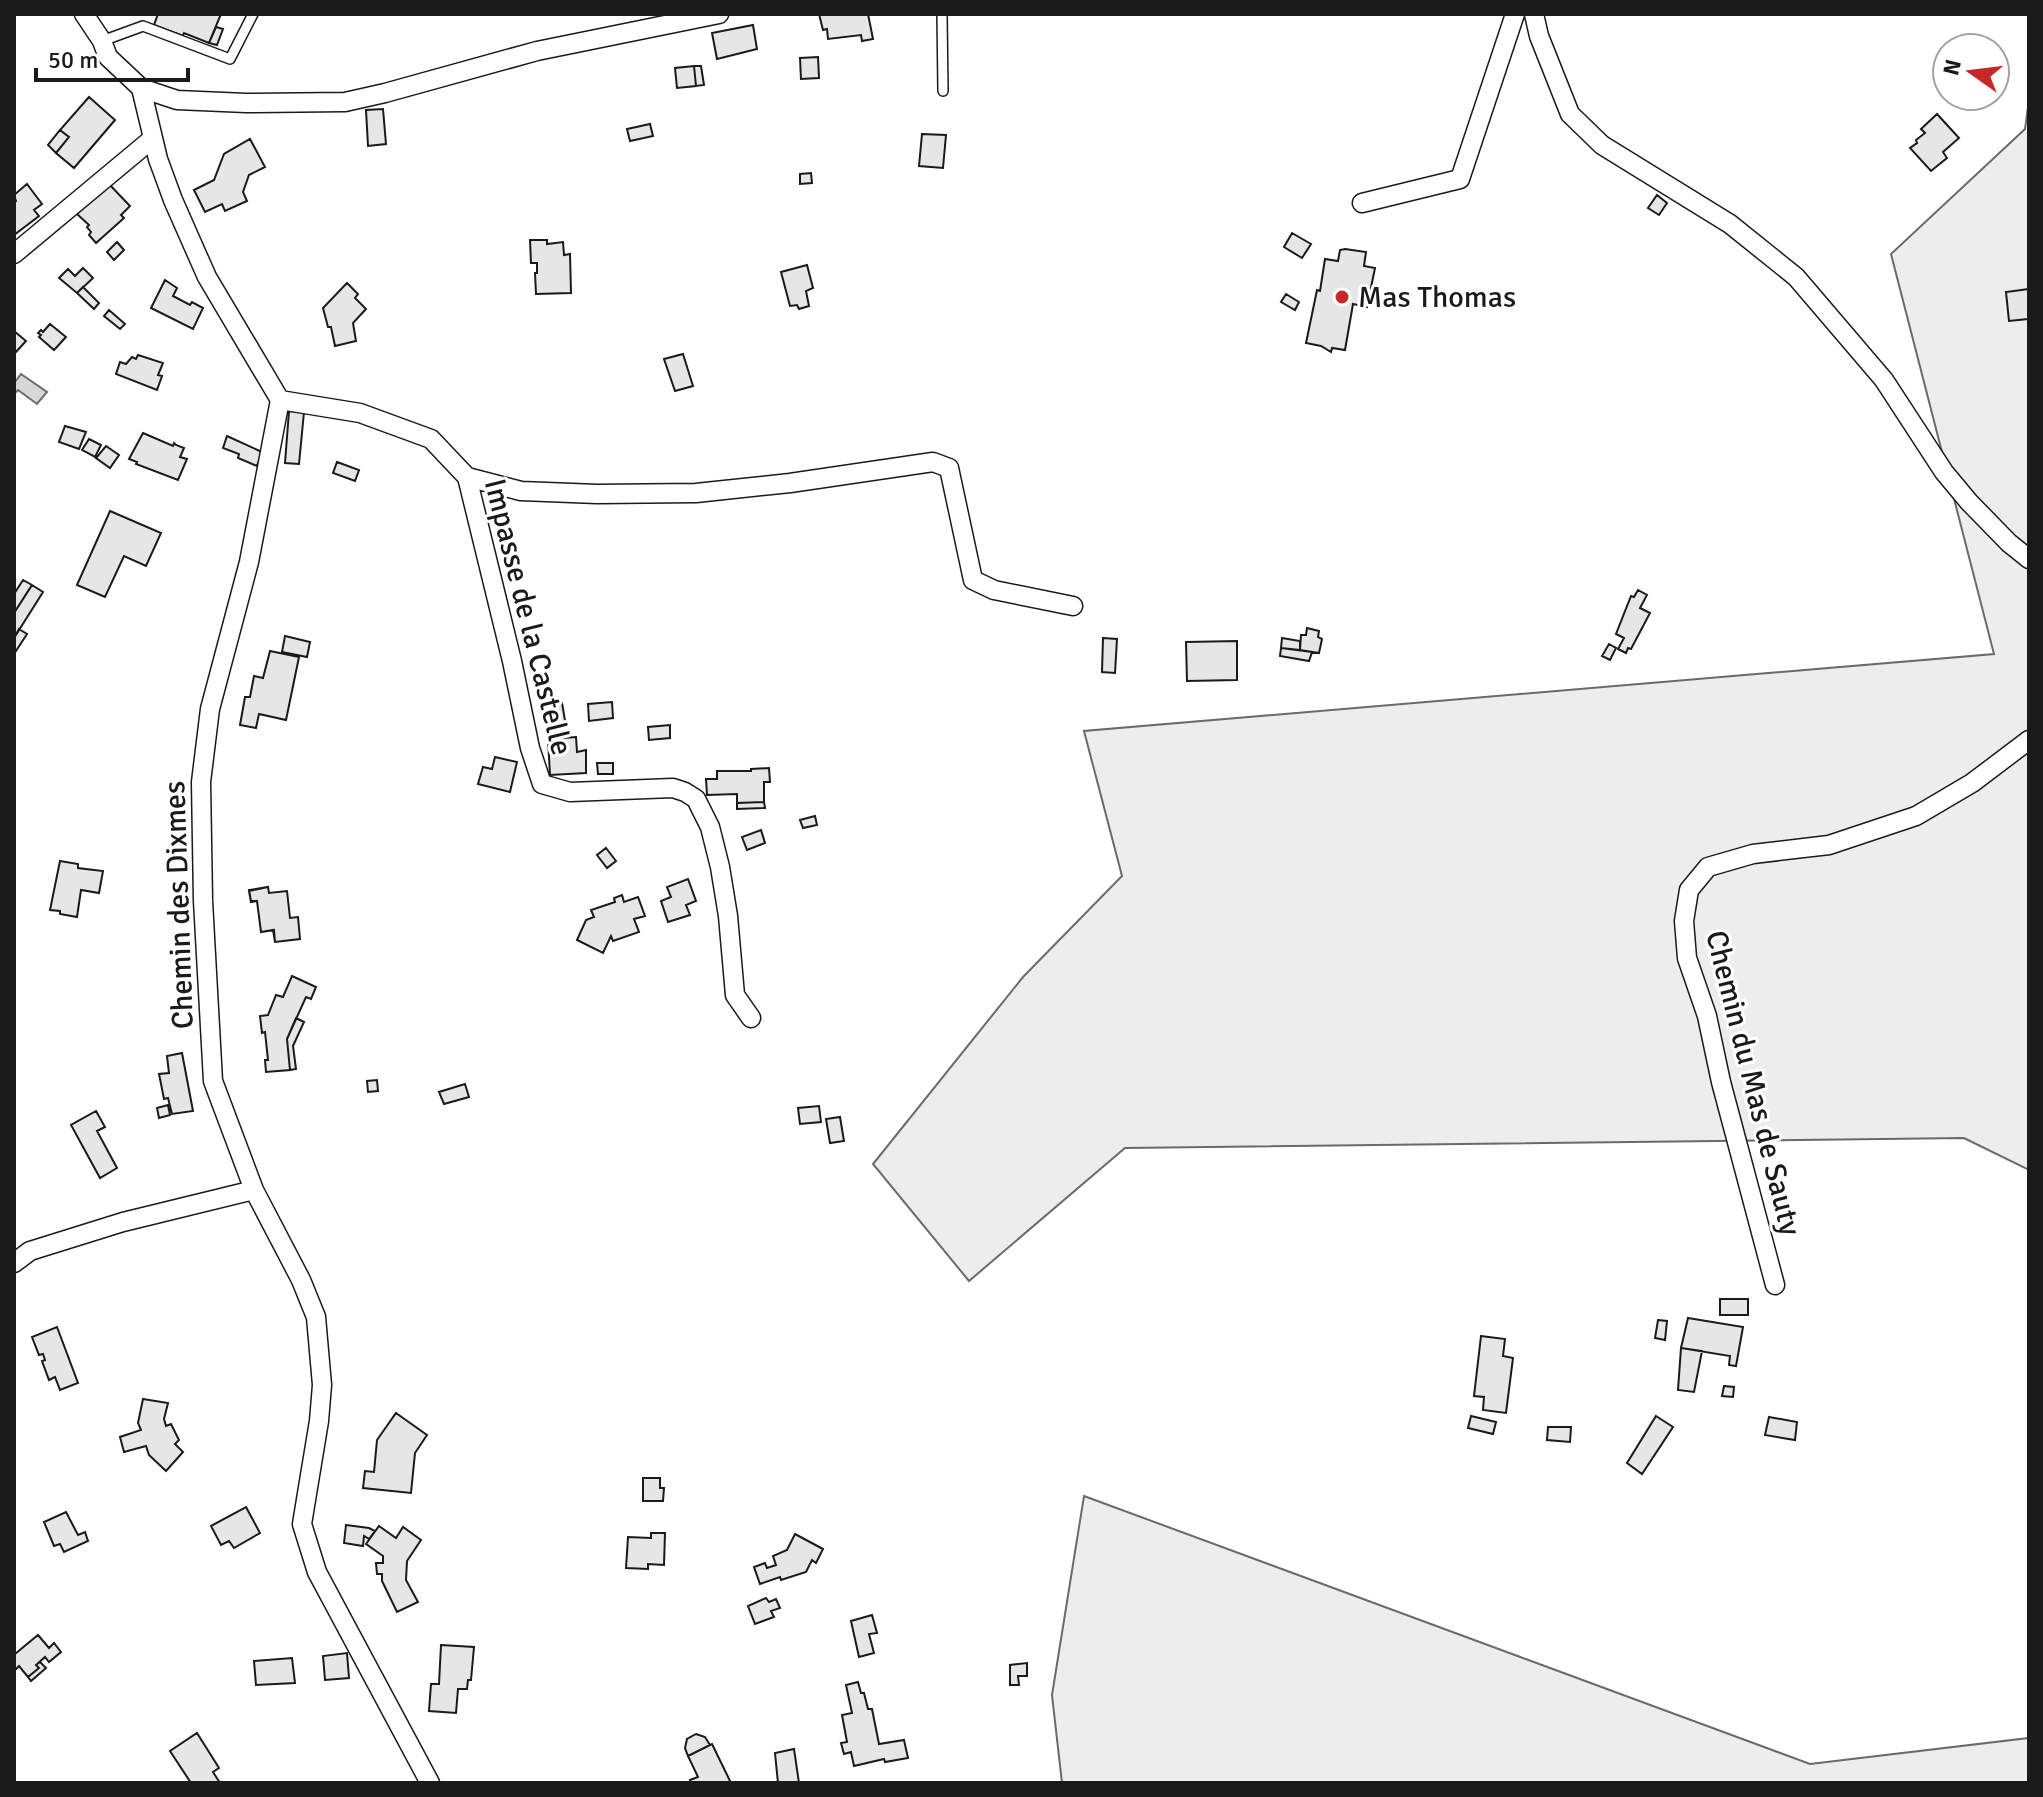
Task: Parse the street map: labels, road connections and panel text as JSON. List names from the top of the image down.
{
  "streets": {
    "street": ["Impasse de la Castelle", "Chemin des Dixmes", "Chemin du Mas de Sauty"]
  },
  "crossings": [
    ["Impasse de la Castelle", "Chemin des Dixmes"]
  ],
  "places": ["Mas Thomas"],
  "scale_bar": "50 m",
  "north": "left"
}
